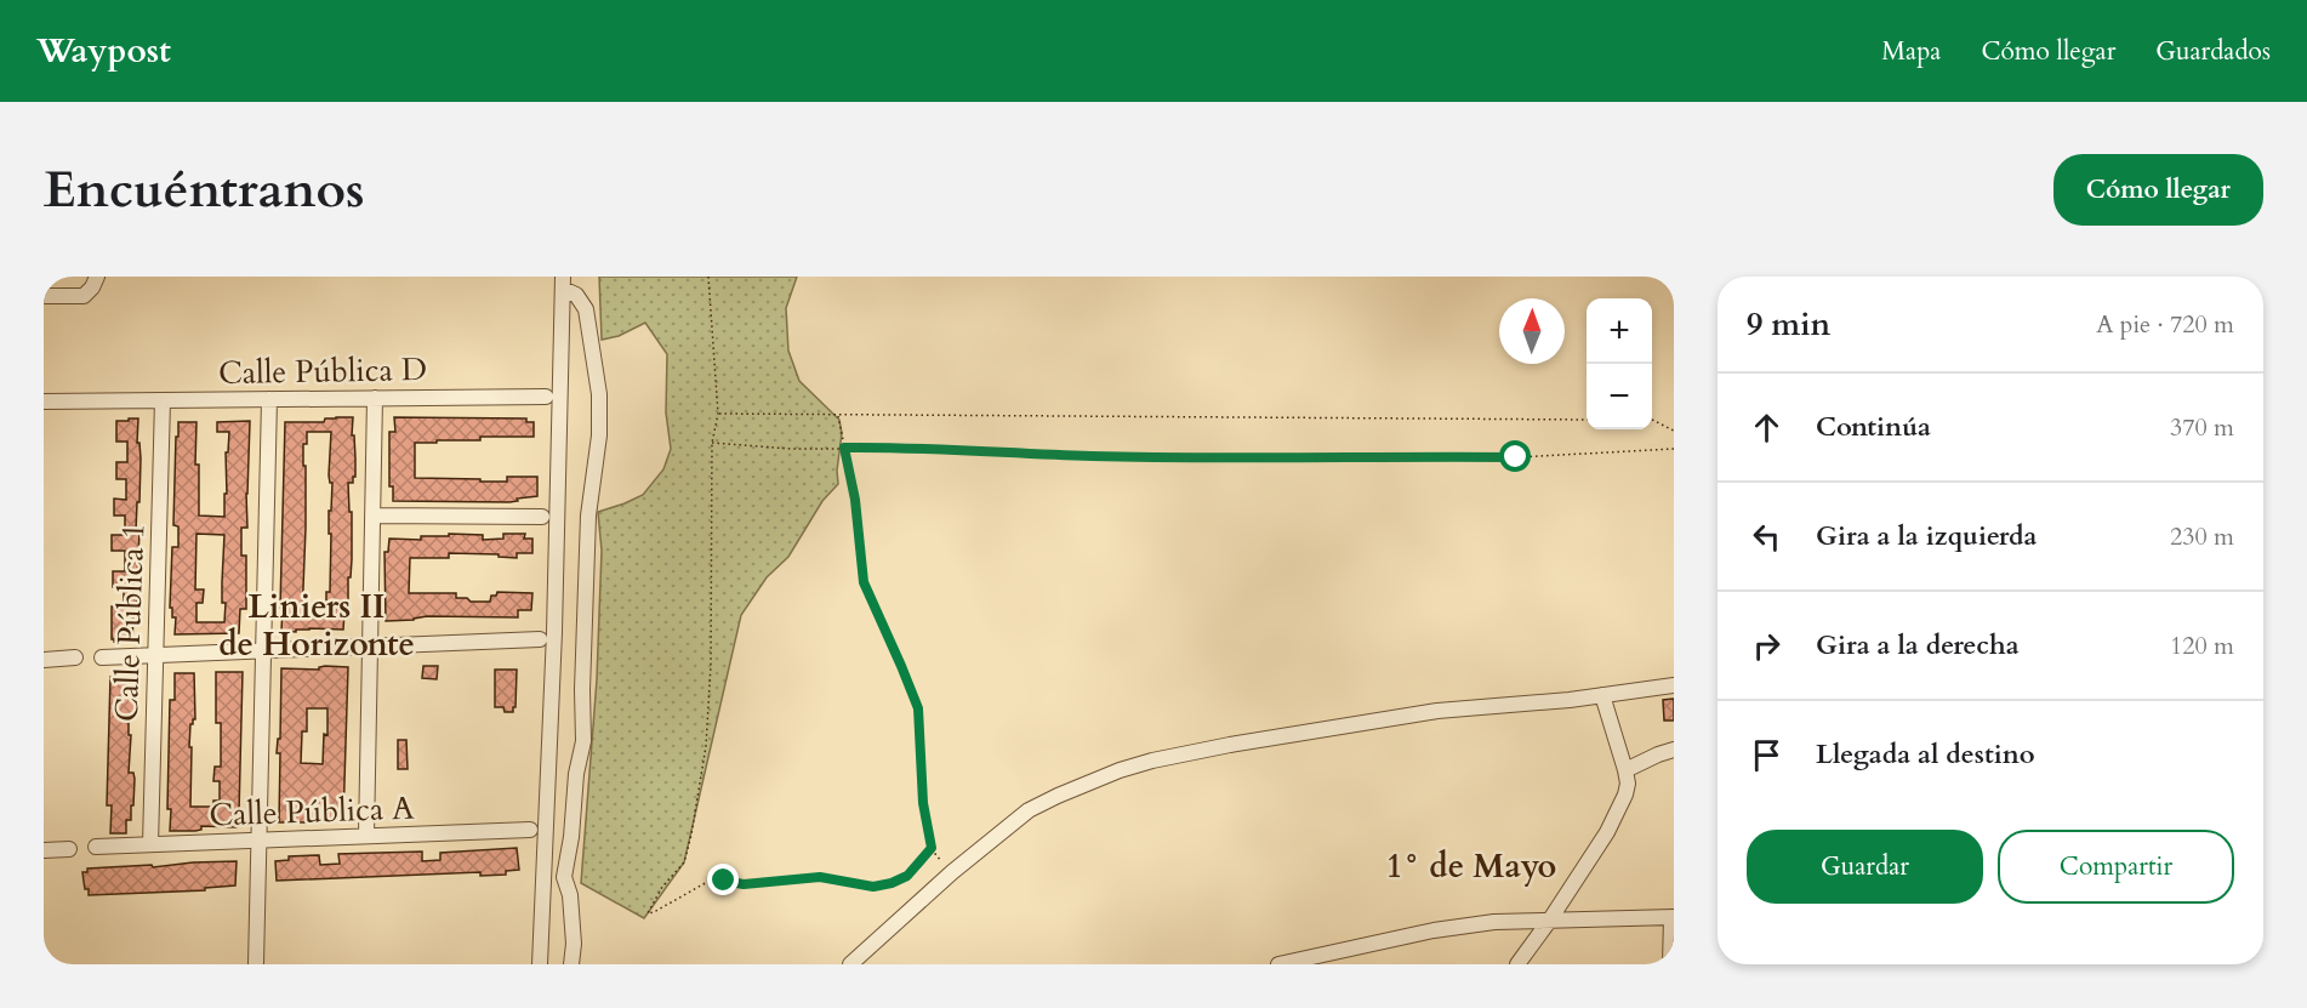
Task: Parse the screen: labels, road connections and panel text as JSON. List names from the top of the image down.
{
  "streets": {
    "street": ["Calle Pública D", "Calle Pública 1", "Calle Pública A"]
  },
  "crossings": [
    ["Calle Pública D", "Calle Pública 1"],
    ["Calle Pública 1", "Calle Pública A"]
  ],
  "districts": ["Liniers II de Horizonte", "1° de Mayo"],
  "north": "top",
  "page": {
    "header": "Waypost",
    "nav": ["Mapa", "Cómo llegar", "Guardados"],
    "buttons": [
      "Cómo llegar",
      ["Guardar", "Compartir"]
    ],
    "title": "Encuéntranos",
    "heading": ["9 min", "A pie · 720 m"],
    "map_buttons": ["+", "−"],
    "list": [
      ["Continúa", "370 m"],
      ["Gira a la izquierda", "230 m"],
      ["Gira a la derecha", "120 m"],
      "Llegada al destino"
    ]
  }
}
